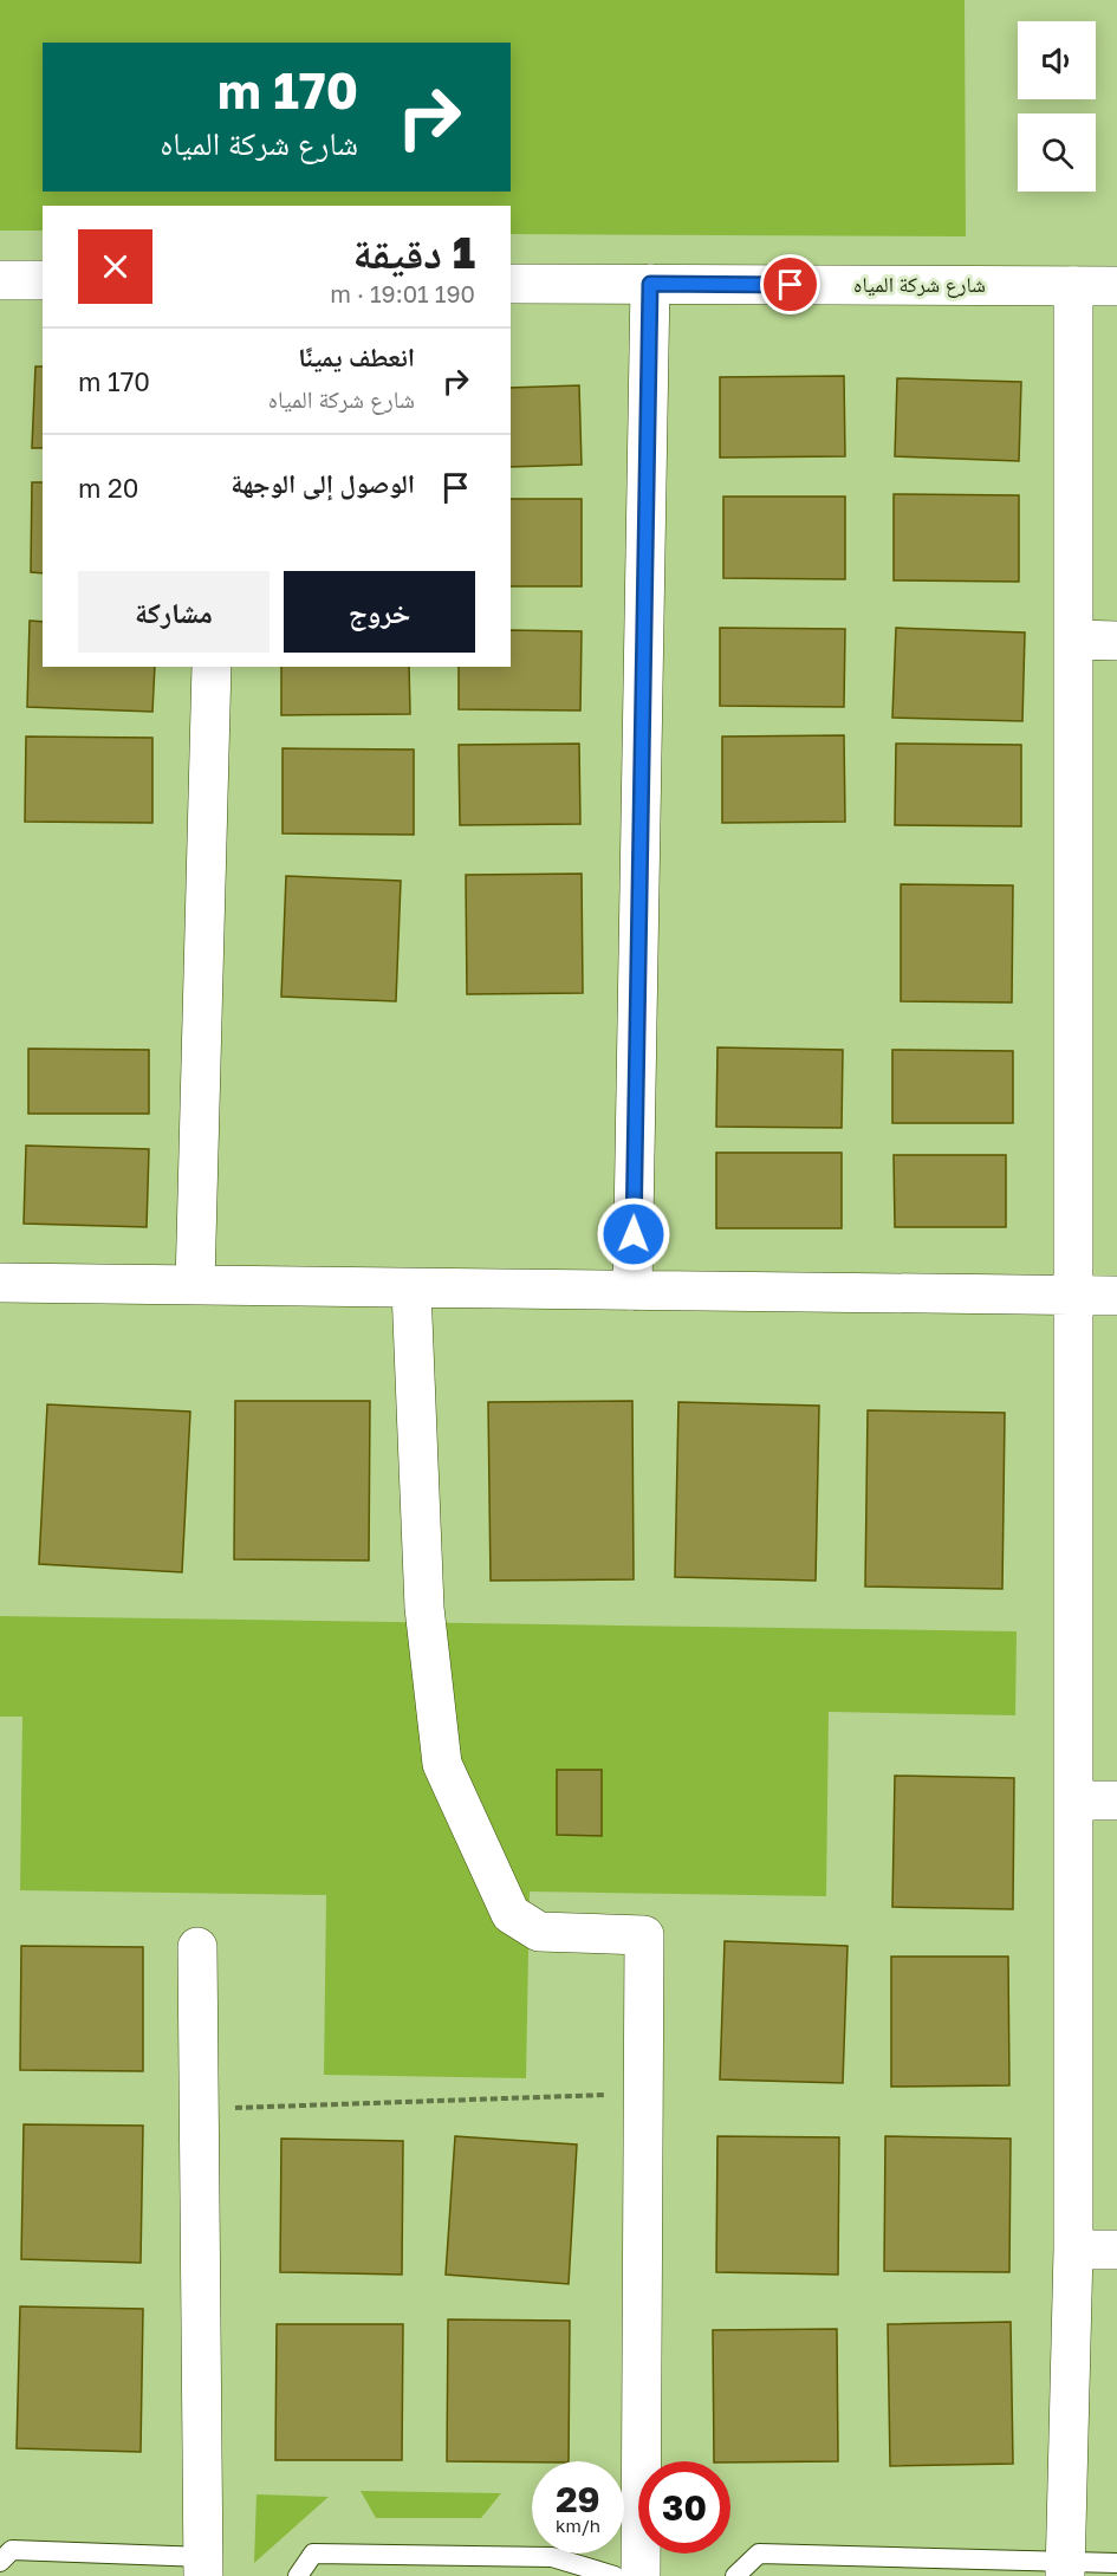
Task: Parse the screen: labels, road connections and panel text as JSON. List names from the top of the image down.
{
  "streets": {
    "street": ["شارع شركة المياه"]
  },
  "page": {
    "turn": ["170 m", "شارع شركة المياه"],
    "heading": ["1 دقيقة", "190 m · 19:01"],
    "list": [
      {
        "name": "انعطف يمينًا",
        "note": "شارع شركة المياه",
        "value": "170 m"
      },
      {
        "name": "الوصول إلى الوجهة",
        "value": "20 m"
      }
    ],
    "buttons": ["خروج", "مشاركة"],
    "speed": "29 km/h",
    "limit": "30"
  }
}
